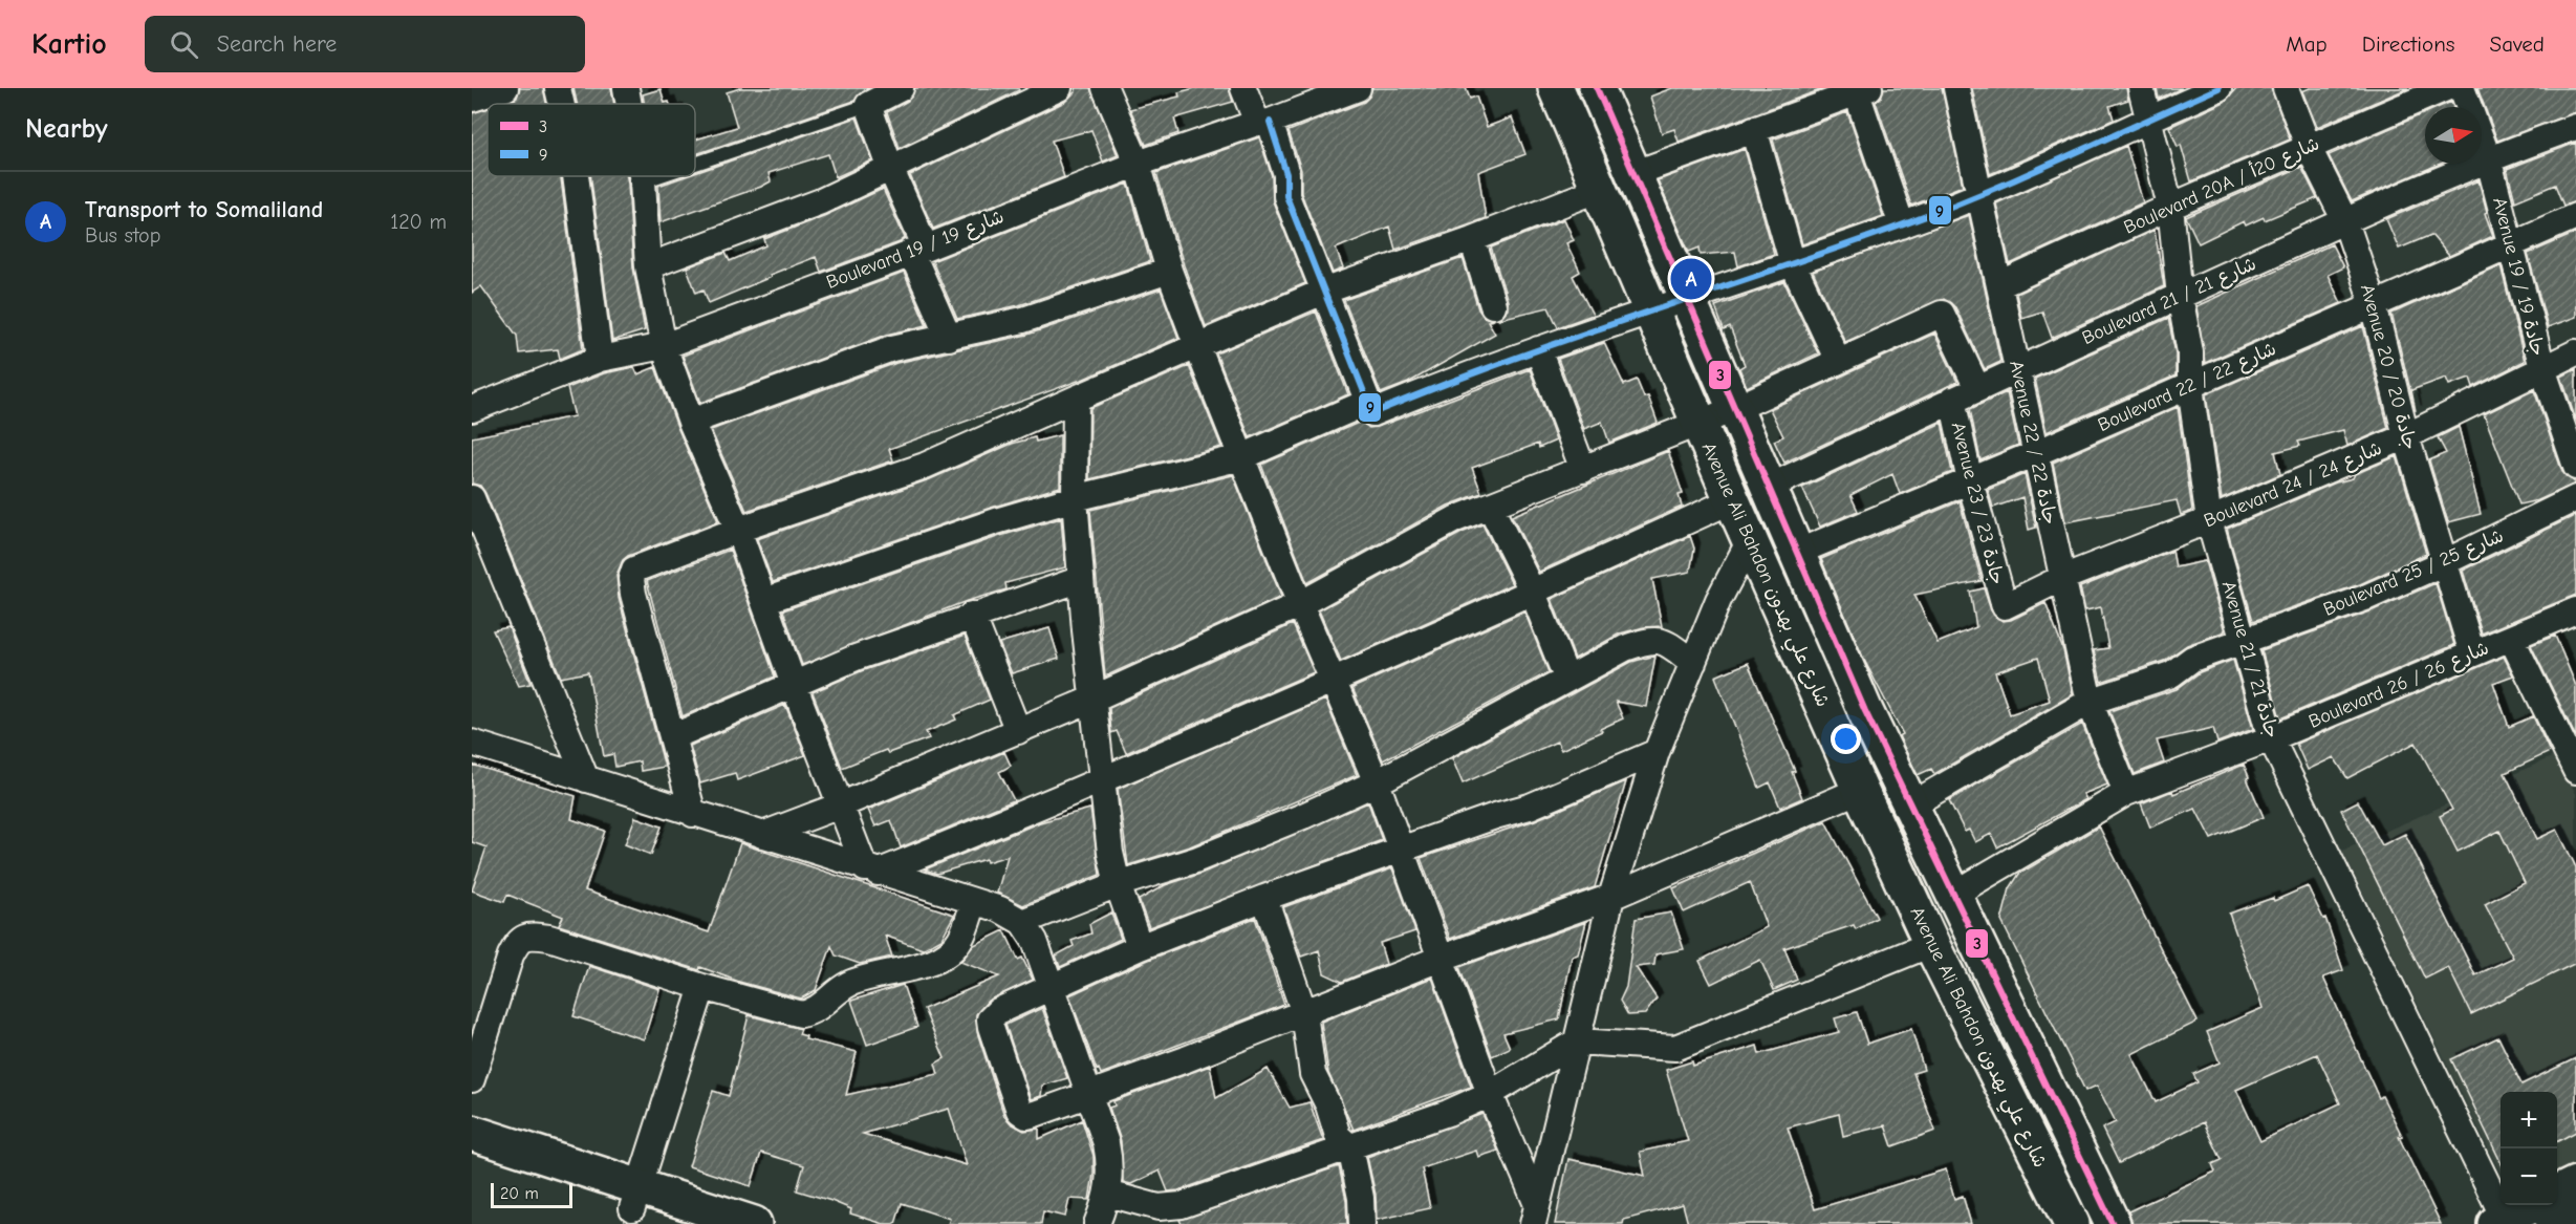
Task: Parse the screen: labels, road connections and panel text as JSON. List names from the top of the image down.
{
  "streets": {
    "main road": ["Avenue Ali Bahdon شارع علي بهدون"],
    "street": [
      "Boulevard 20A / شارع 20أ",
      "Boulevard 19 / شارع 19",
      "Avenue 19 / جادة 19",
      "Boulevard 21 / شارع 21",
      "Avenue 20 / جادة 20",
      "Boulevard 22 / شارع 22",
      "Avenue 22 / جادة 22",
      "Boulevard 24 / شارع 24",
      "Avenue 23 / جادة 23",
      "Boulevard 25 / شارع 25",
      "Avenue 21 / جادة 21",
      "Boulevard 26 / شارع 26"
    ]
  },
  "crossings": [
    ["Boulevard 20A / شارع 20أ", "Avenue 20 / جادة 20"],
    ["Boulevard 20A / شارع 20أ", "Avenue 22 / جادة 22"],
    ["Boulevard 20A / شارع 20أ", "Avenue 21 / جادة 21"],
    ["Avenue 19 / جادة 19", "Boulevard 21 / شارع 21"],
    ["Avenue 19 / جادة 19", "Boulevard 22 / شارع 22"],
    ["Avenue 19 / جادة 19", "Boulevard 24 / شارع 24"],
    ["Boulevard 21 / شارع 21", "Avenue 20 / جادة 20"],
    ["Boulevard 21 / شارع 21", "Avenue 22 / جادة 22"],
    ["Boulevard 21 / شارع 21", "Avenue 23 / جادة 23"],
    ["Boulevard 21 / شارع 21", "Avenue Ali Bahdon شارع علي بهدون"],
    ["Boulevard 21 / شارع 21", "Avenue 21 / جادة 21"],
    ["Avenue 20 / جادة 20", "Boulevard 22 / شارع 22"],
    ["Avenue 20 / جادة 20", "Boulevard 24 / شارع 24"],
    ["Avenue 20 / جادة 20", "Boulevard 25 / شارع 25"],
    ["Avenue 20 / جادة 20", "Boulevard 26 / شارع 26"],
    ["Boulevard 22 / شارع 22", "Avenue 22 / جادة 22"],
    ["Boulevard 22 / شارع 22", "Avenue 23 / جادة 23"],
    ["Boulevard 22 / شارع 22", "Avenue Ali Bahdon شارع علي بهدون"],
    ["Boulevard 22 / شارع 22", "Avenue 21 / جادة 21"],
    ["Avenue 22 / جادة 22", "Boulevard 24 / شارع 24"],
    ["Avenue 22 / جادة 22", "Boulevard 25 / شارع 25"],
    ["Avenue 22 / جادة 22", "Boulevard 26 / شارع 26"],
    ["Boulevard 24 / شارع 24", "Avenue 23 / جادة 23"],
    ["Boulevard 24 / شارع 24", "Avenue 21 / جادة 21"],
    ["Boulevard 25 / شارع 25", "Avenue Ali Bahdon شارع علي بهدون"],
    ["Boulevard 25 / شارع 25", "Avenue 21 / جادة 21"],
    ["Avenue Ali Bahdon شارع علي بهدون", "Boulevard 26 / شارع 26"],
    ["Avenue 21 / جادة 21", "Boulevard 26 / شارع 26"]
  ],
  "lines": ["transit line 3", "transit line 9"],
  "legend": ["3", "9"],
  "scale_bar": "20 m",
  "north": "right",
  "page": {
    "header": "Kartio",
    "search": "Search here",
    "nav": ["Map", "Directions", "Saved"],
    "heading": "Nearby",
    "list": [
      {
        "mark": "A",
        "name": "Transport to Somaliland",
        "note": "Bus stop",
        "value": "120 m"
      }
    ],
    "pins": "A",
    "map_buttons": ["+", "−"],
    "scale": "20 m"
  }
}
